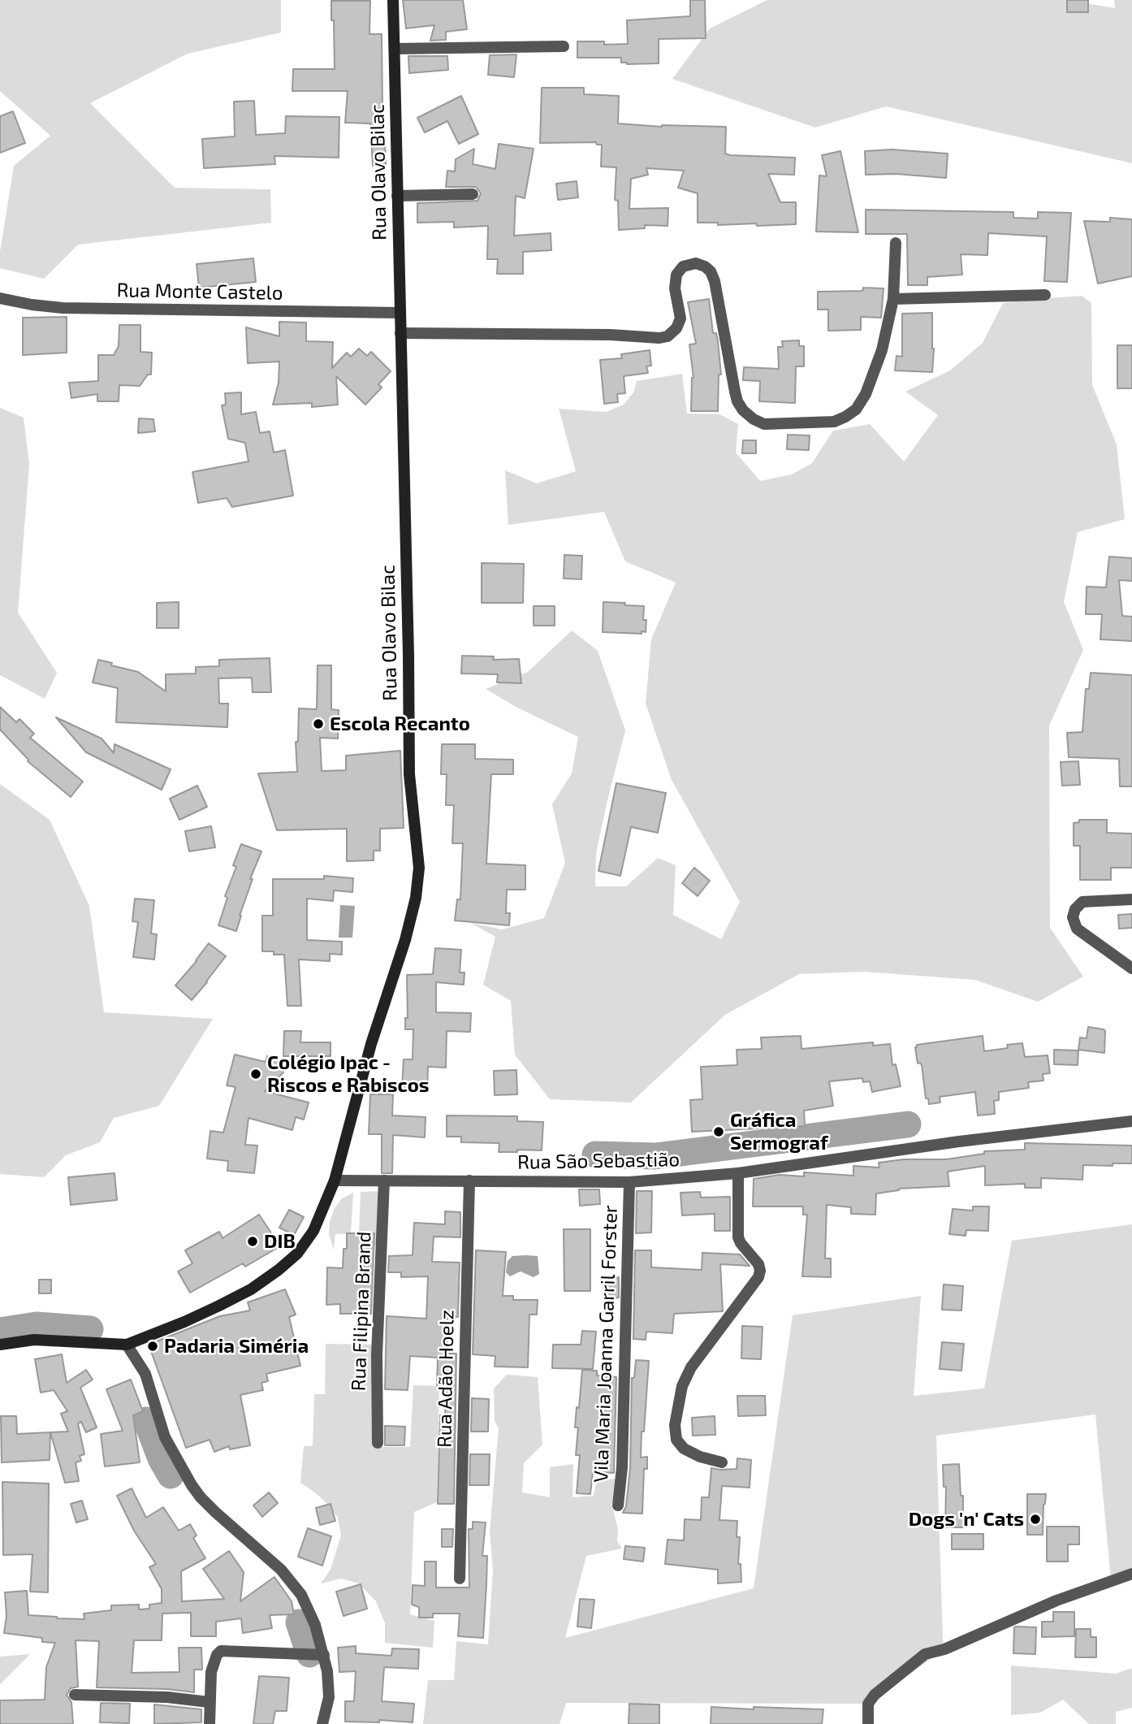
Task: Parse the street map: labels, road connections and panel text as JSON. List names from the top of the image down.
{
  "streets": {
    "main road": ["Rua Olavo Bilac"],
    "street": [
      "Rua Monte Castelo",
      "Rua São Sebastião",
      "Rua Filipina Brand",
      "Vila Maria Joanna Garril Forster",
      "Rua Adão Hoelz"
    ]
  },
  "crossings": [
    ["Rua Olavo Bilac", "Rua Monte Castelo"],
    ["Rua Olavo Bilac", "Rua São Sebastião"],
    ["Rua São Sebastião", "Rua Filipina Brand"],
    ["Rua São Sebastião", "Vila Maria Joanna Garril Forster"],
    ["Rua São Sebastião", "Rua Adão Hoelz"]
  ],
  "places": [
    "Escola Recanto",
    "Colégio Ipac - Riscos e Rabiscos",
    "Gráfica Sermograf",
    "DIB",
    "Padaria Siméria",
    "Dogs 'n' Cats"
  ]
}
